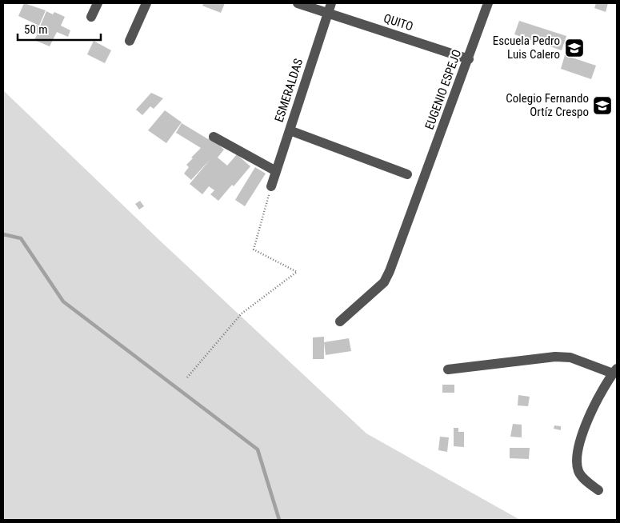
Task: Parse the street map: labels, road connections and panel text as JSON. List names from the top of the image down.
{
  "streets": {
    "street": ["QUITO", "EUGENIO ESPEJO", "ESMERALDAS"]
  },
  "crossings": [
    ["QUITO", "EUGENIO ESPEJO"],
    ["QUITO", "ESMERALDAS"]
  ],
  "places": {
    "school or university": ["Escuela Pedro Luis Calero", "Colegio Fernando Ortíz Crespo"]
  },
  "scale_bar": "50 m"
}
